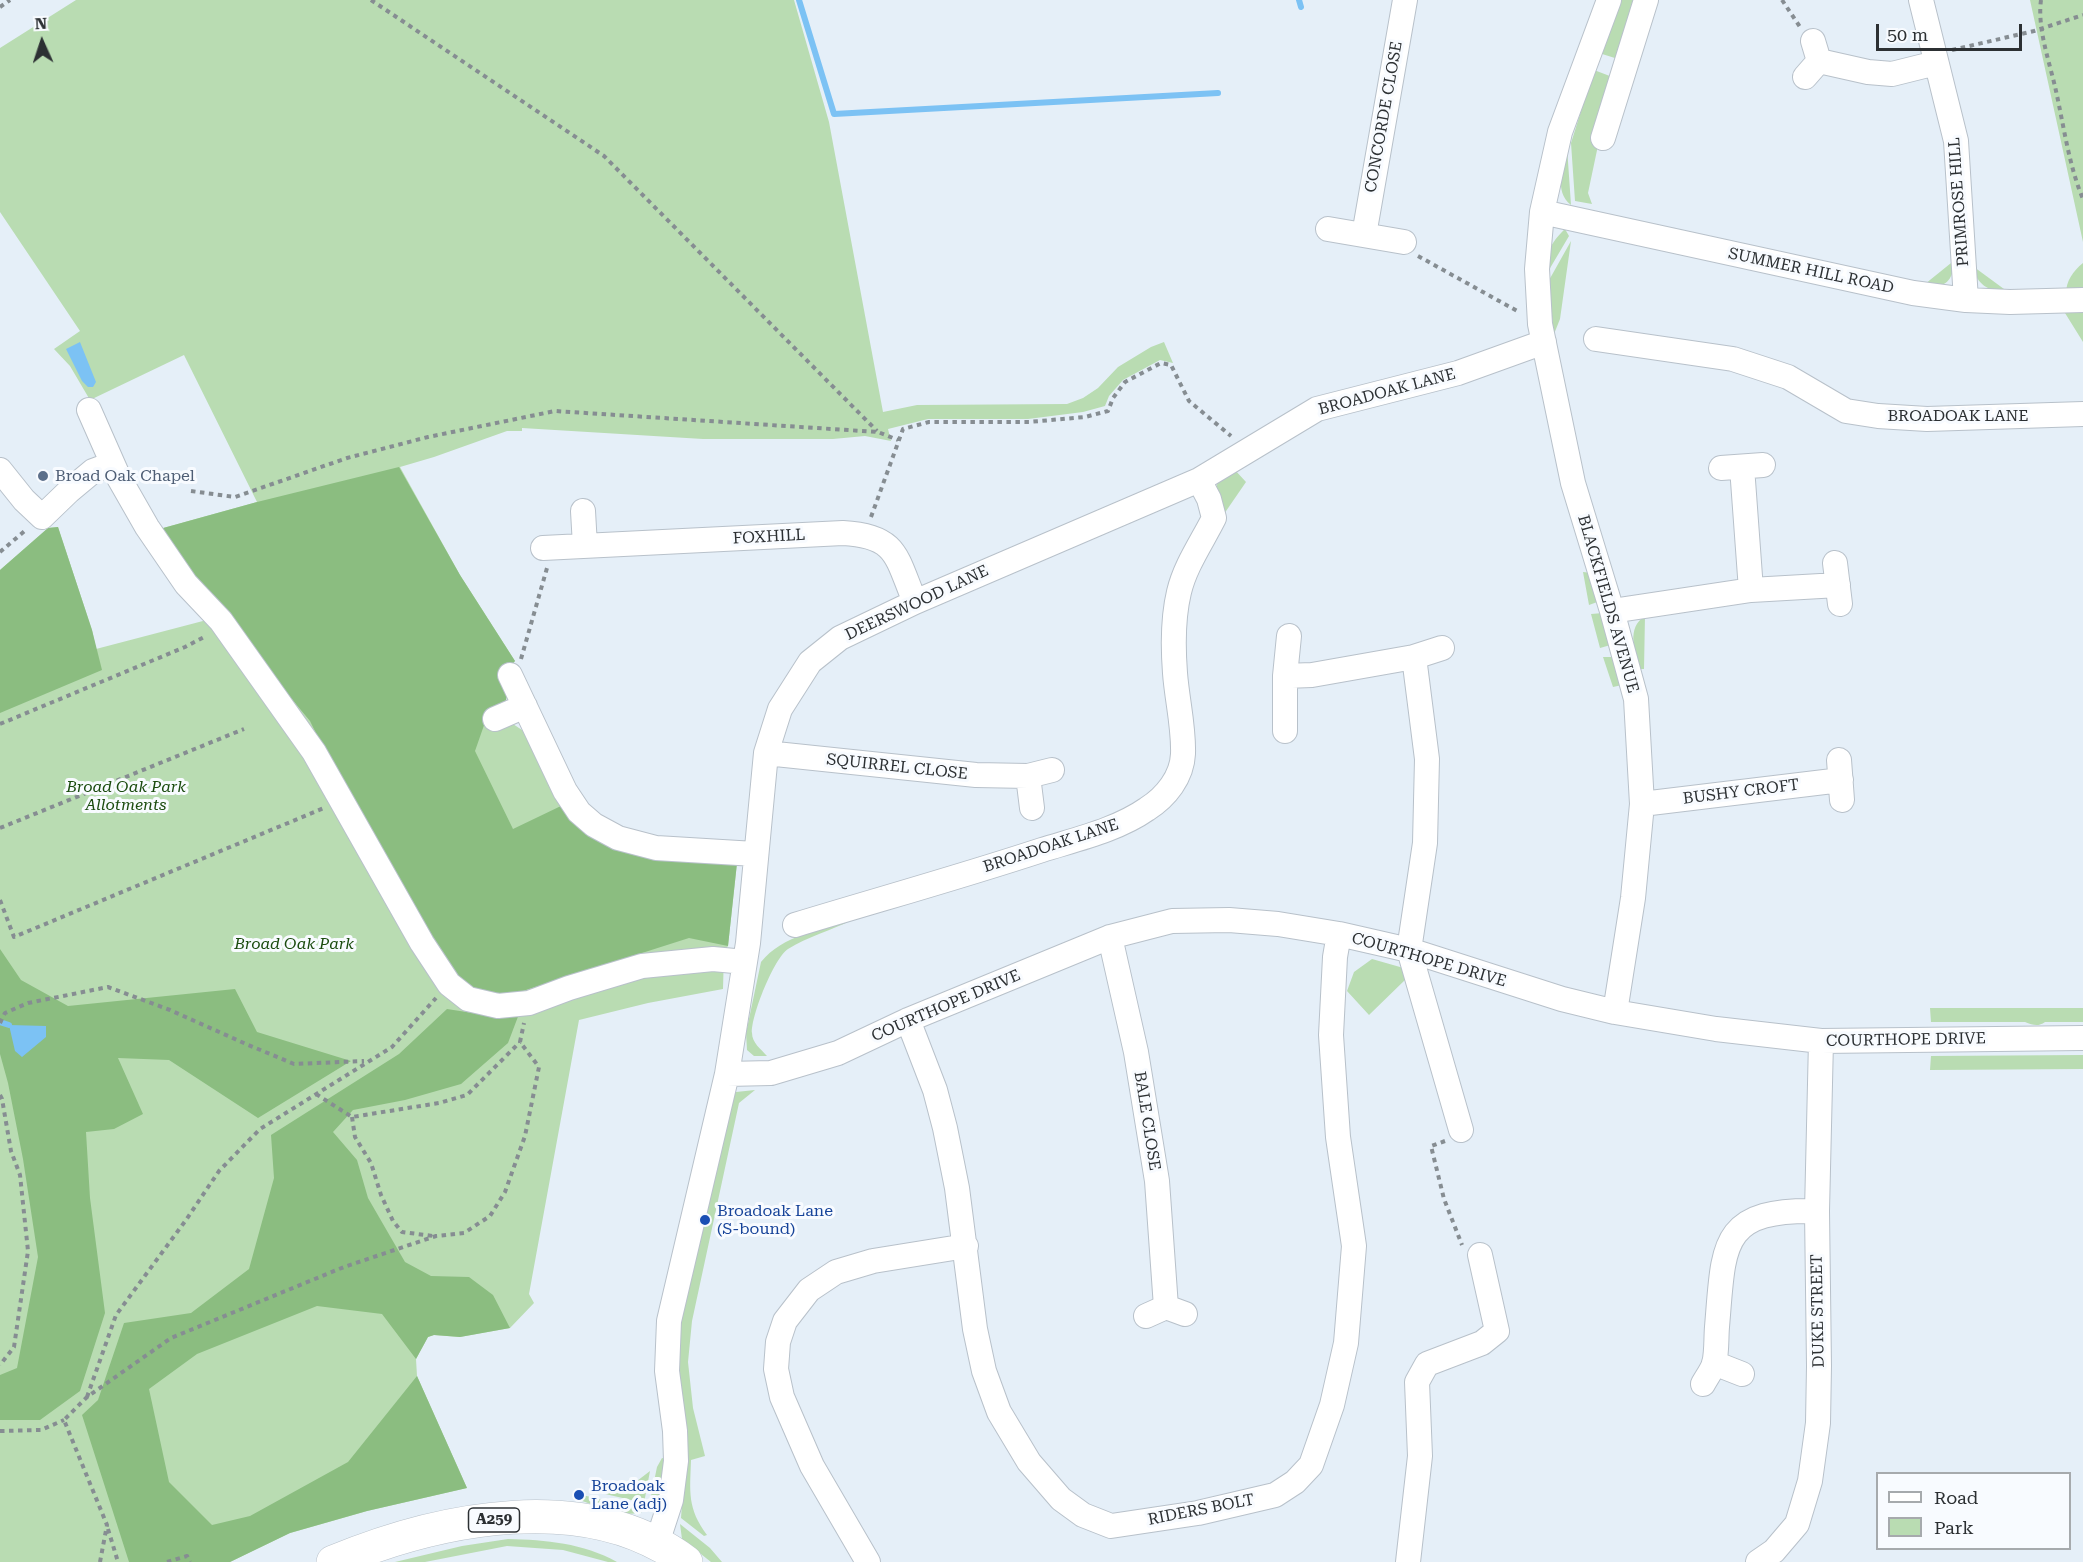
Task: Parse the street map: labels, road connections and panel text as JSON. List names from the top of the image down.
{
  "streets": {
    "highway": ["A259"],
    "street": [
      "CONCORDE CLOSE",
      "PRIMROSE HILL",
      "SUMMER HILL ROAD",
      "BROADOAK LANE",
      "FOXHILL",
      "DEERSWOOD LANE",
      "BLACKFIELDS AVENUE",
      "SQUIRREL CLOSE",
      "BUSHY CROFT",
      "COURTHOPE DRIVE",
      "BALE CLOSE",
      "DUKE STREET",
      "RIDERS BOLT"
    ]
  },
  "crossings": [
    ["PRIMROSE HILL", "SUMMER HILL ROAD"],
    ["SUMMER HILL ROAD", "BLACKFIELDS AVENUE"],
    ["BROADOAK LANE", "DEERSWOOD LANE"],
    ["BROADOAK LANE", "BLACKFIELDS AVENUE"],
    ["FOXHILL", "DEERSWOOD LANE"],
    ["DEERSWOOD LANE", "SQUIRREL CLOSE"],
    ["BLACKFIELDS AVENUE", "BUSHY CROFT"],
    ["BLACKFIELDS AVENUE", "COURTHOPE DRIVE"],
    ["COURTHOPE DRIVE", "BALE CLOSE"],
    ["COURTHOPE DRIVE", "DUKE STREET"],
    ["COURTHOPE DRIVE", "RIDERS BOLT"]
  ],
  "parks": ["Broad Oak Park Allotments", "Broad Oak Park"],
  "places": ["Broad Oak Chapel", "Broadoak Lane (S-bound)", "Broadoak Lane (adj)"],
  "legend": ["Road", "Park"],
  "scale_bar": "50 m",
  "north": "top"
}
